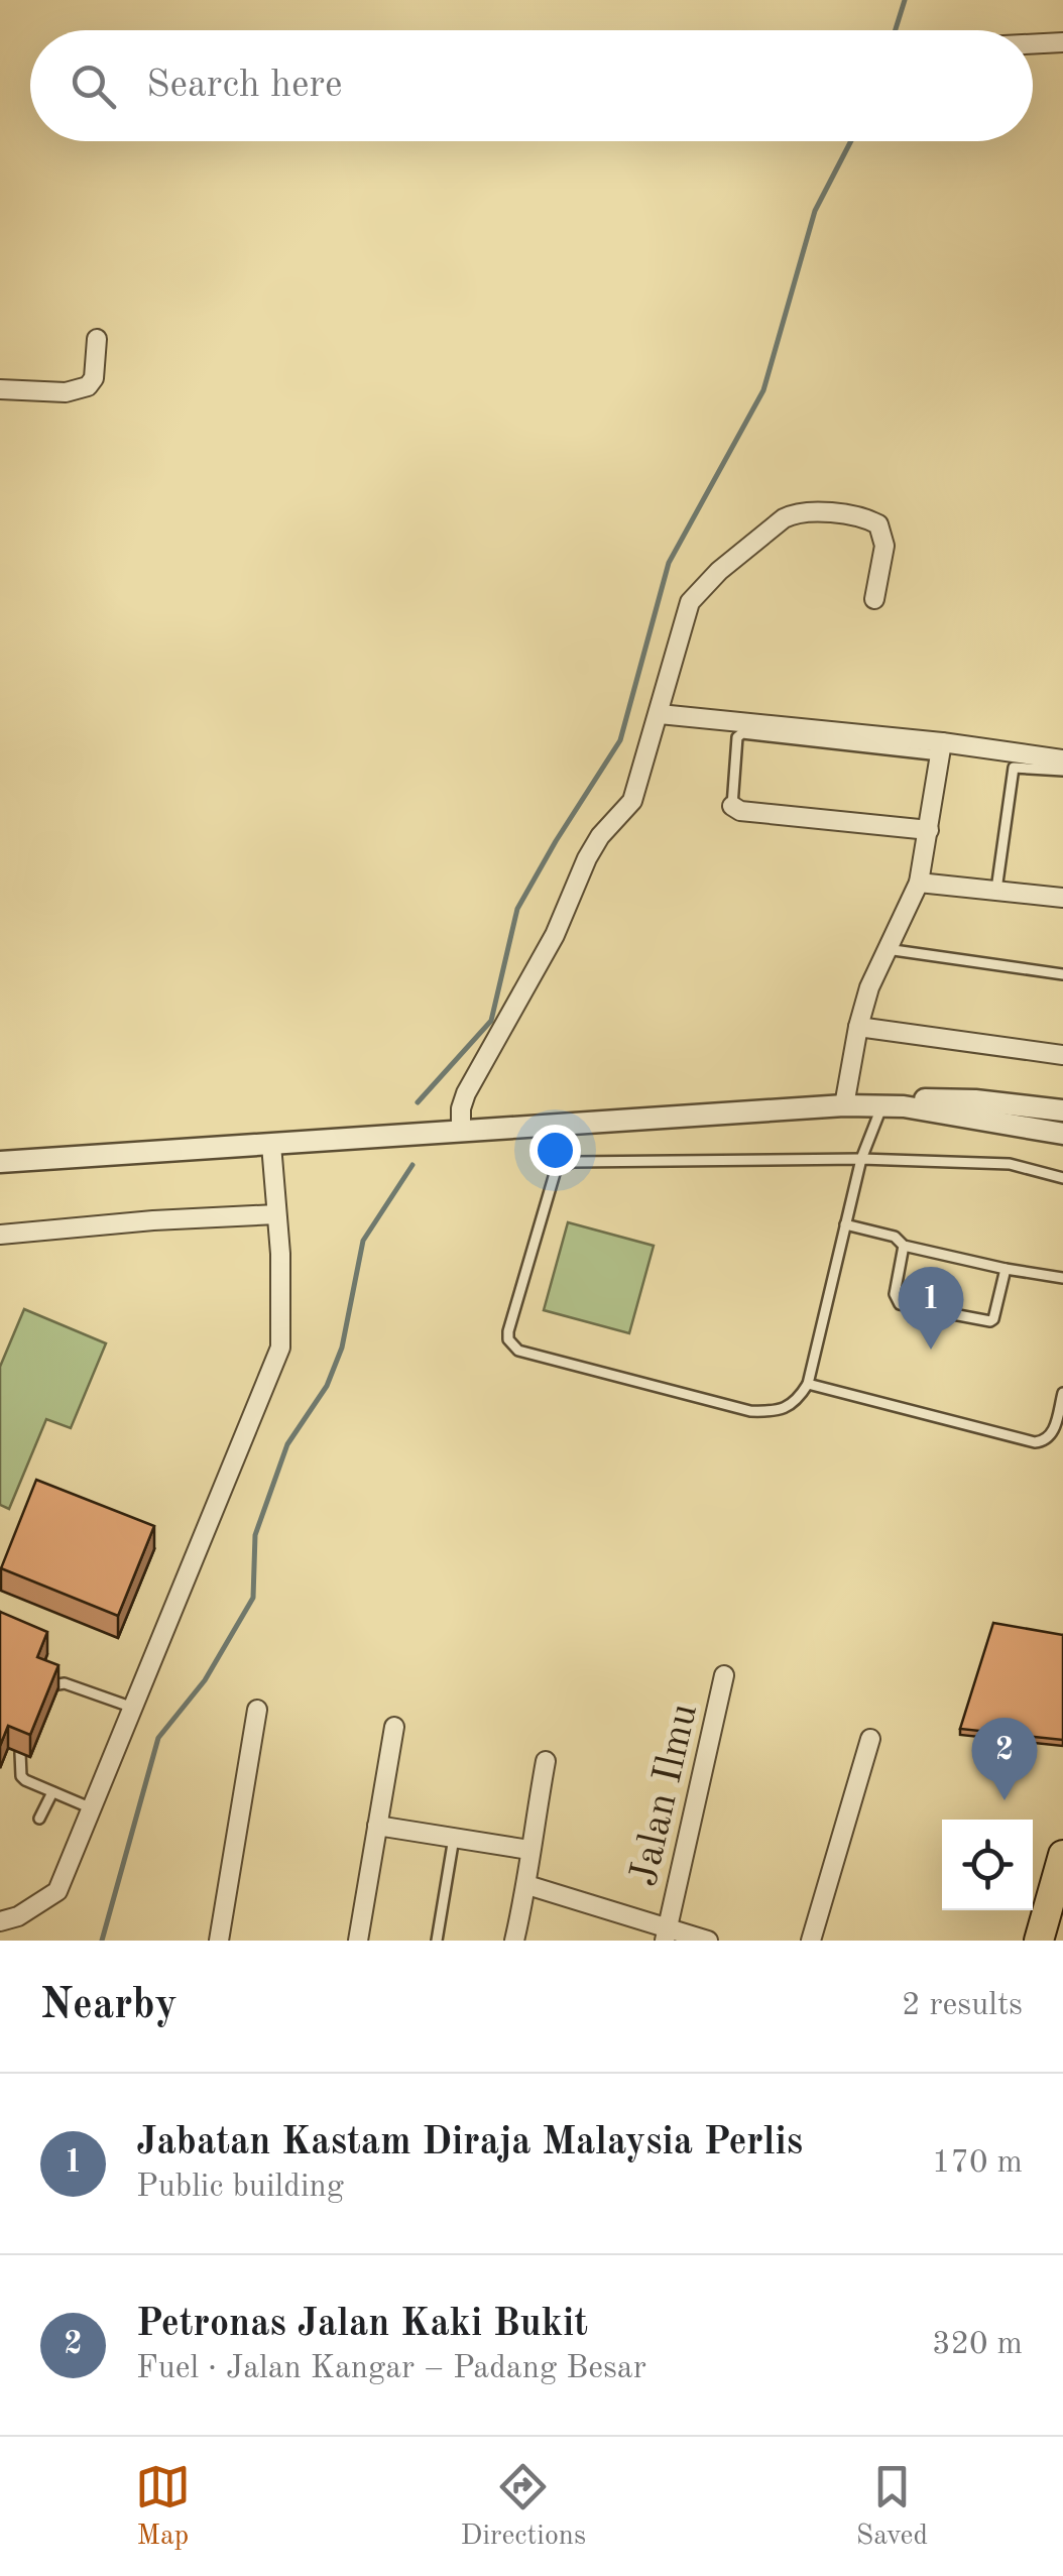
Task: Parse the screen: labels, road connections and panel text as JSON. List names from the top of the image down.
{
  "streets": {
    "street": ["Jalan Ilmu"]
  },
  "page": {
    "search": "Search here",
    "pins": ["1", "2"],
    "heading": ["Nearby", "2 results"],
    "list": [
      {
        "mark": "1",
        "name": "Jabatan Kastam Diraja Malaysia Perlis",
        "note": "Public building",
        "value": "170 m"
      },
      {
        "mark": "2",
        "name": "Petronas Jalan Kaki Bukit",
        "note": "Fuel · Jalan Kangar – Padang Besar",
        "value": "320 m"
      }
    ],
    "nav": ["Map", "Directions", "Saved"]
  }
}
